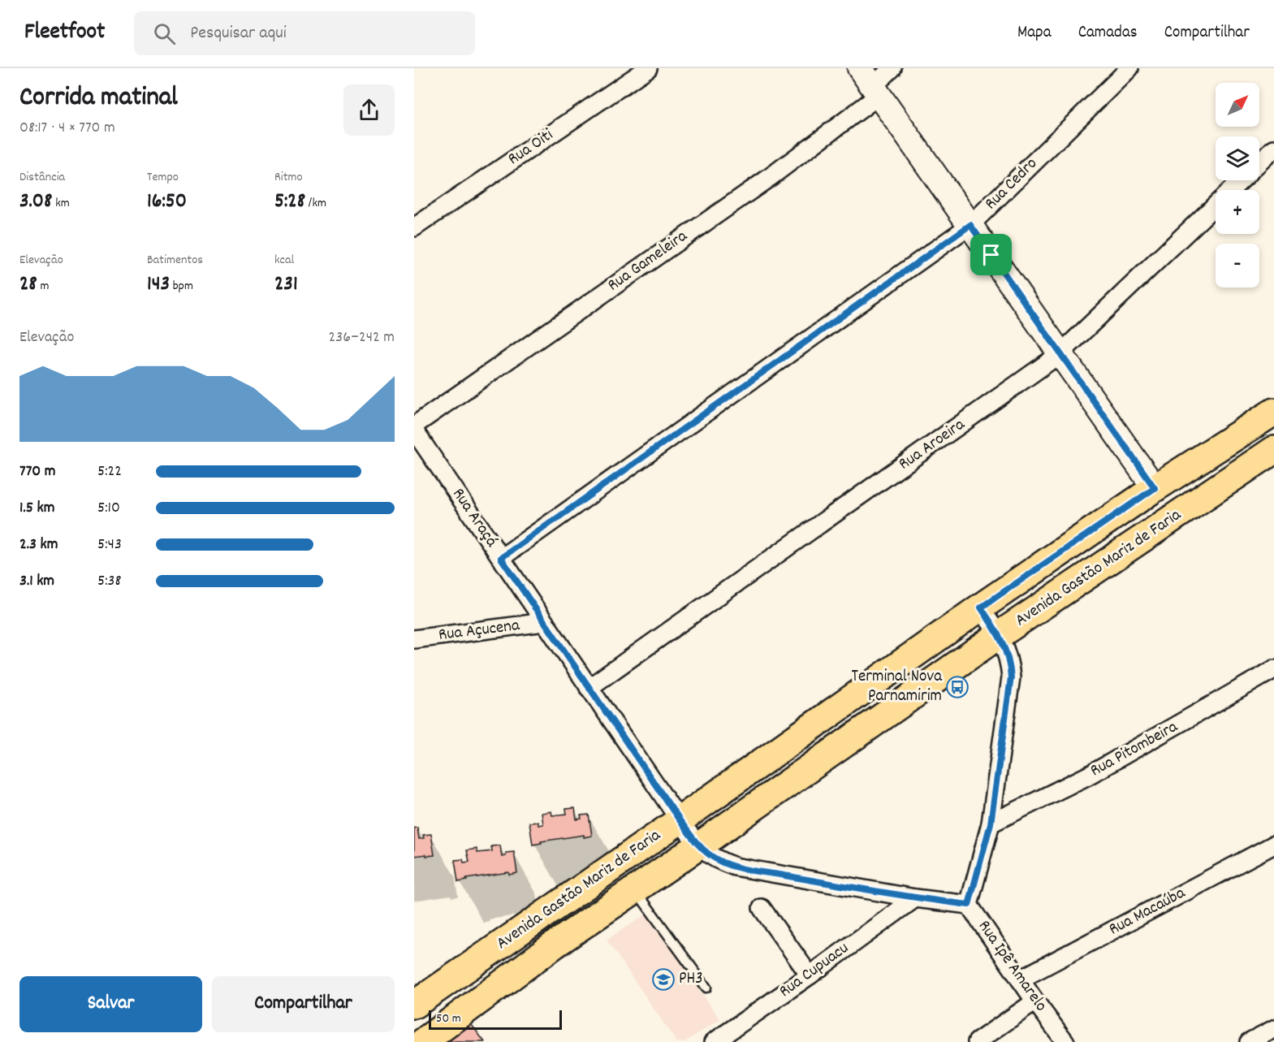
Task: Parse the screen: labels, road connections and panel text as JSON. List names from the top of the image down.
{
  "streets": {
    "main road": ["Avenida Gastão Mariz de Faria"],
    "street": [
      "Rua Oiti",
      "Rua Cedro",
      "Rua Gameleira",
      "Rua Aroeira",
      "Rua Araçá",
      "Rua Açucena",
      "Rua Pitombeira",
      "Rua Macaúba",
      "Rua Ipê Amarelo",
      "Rua Cupuacu"
    ]
  },
  "crossings": [
    ["Rua Cedro", "Rua Araçá"],
    ["Rua Aroeira", "Rua Araçá"],
    ["Rua Araçá", "Avenida Gastão Mariz de Faria"],
    ["Rua Araçá", "Rua Açucena"],
    ["Rua Araçá", "Rua Ipê Amarelo"],
    ["Rua Araçá", "Rua Cupuacu"],
    ["Avenida Gastão Mariz de Faria", "Rua Ipê Amarelo"],
    ["Rua Pitombeira", "Rua Ipê Amarelo"],
    ["Rua Macaúba", "Rua Ipê Amarelo"]
  ],
  "places": {
    "bus stop": ["Terminal Nova Parnamirim"],
    "school or university": ["PH3"]
  },
  "scale_bar": "50 m",
  "north": "top right",
  "page": {
    "header": "Fleetfoot",
    "search": "Pesquisar aqui",
    "nav": ["Mapa", "Camadas", "Compartilhar"],
    "heading": ["Corrida matinal", "08:17 · 4 × 770 m"],
    "map_buttons": ["+", "−"],
    "stats": [
      ["Distância", "3.08 km"],
      ["Tempo", "16:50"],
      ["Ritmo", "5:28 /km"],
      ["Elevação", "28 m"],
      ["Batimentos", "143 bpm"],
      ["kcal", "231"]
    ],
    "chart": ["Elevação", "236–242 m"],
    "list": [
      {
        "name": "770 m",
        "note": "5:22"
      },
      {
        "name": "1.5 km",
        "note": "5:10"
      },
      {
        "name": "2.3 km",
        "note": "5:43"
      },
      {
        "name": "3.1 km",
        "note": "5:38"
      }
    ],
    "buttons": ["Salvar", "Compartilhar"],
    "scale": "50 m"
  }
}
